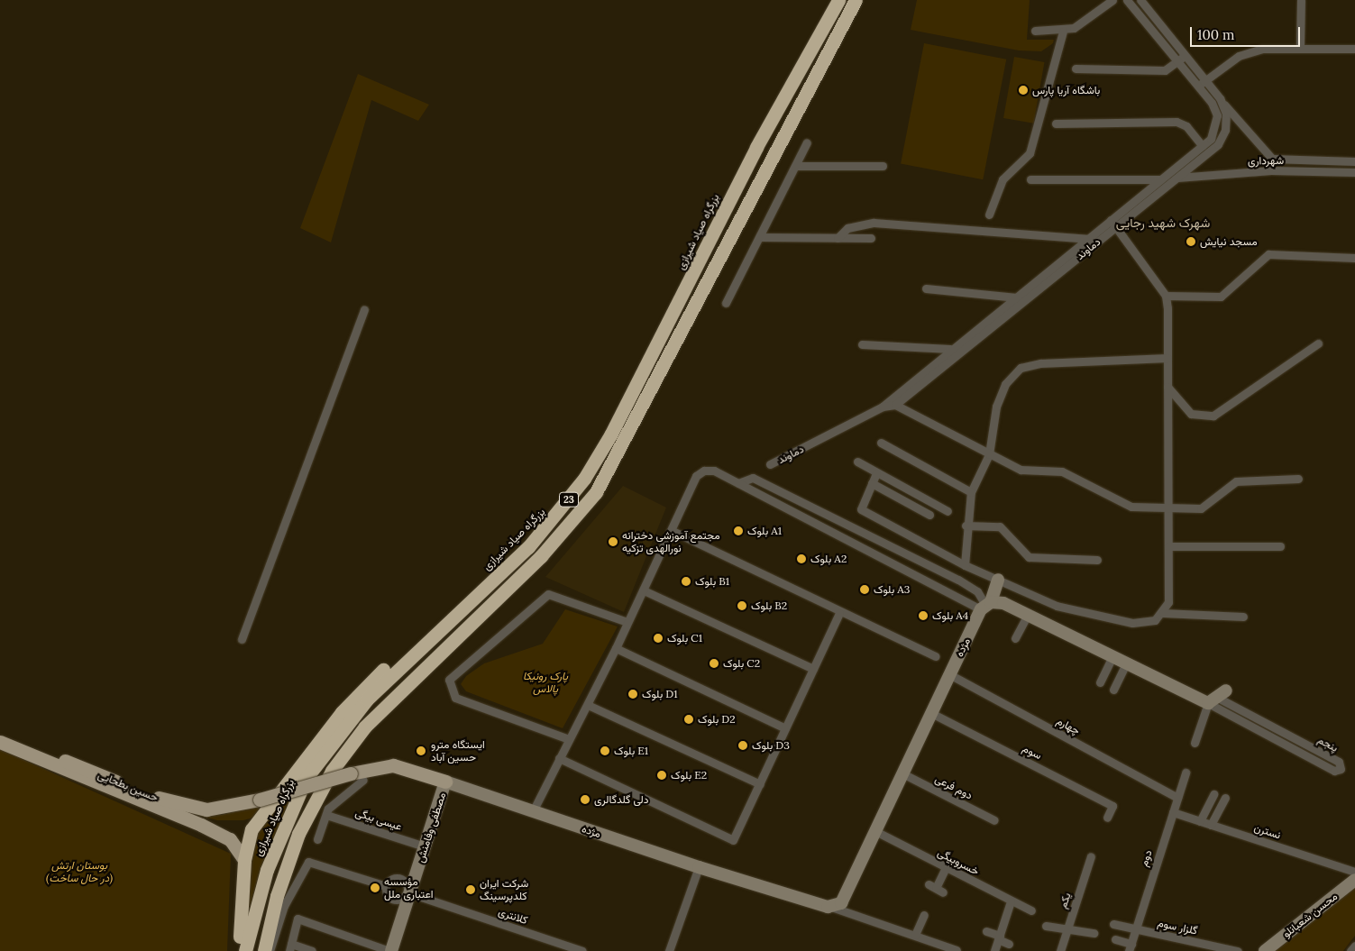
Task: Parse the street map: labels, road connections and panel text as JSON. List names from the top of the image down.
{
  "streets": {
    "highway": ["بزرگراه صیاد شیرازی", "23"],
    "main road": [
      "مژده",
      "حسین بطحایی",
      "مصطفی وفامنش",
      "محسن شعبانلو"
    ],
    "street": [
      "شهرداری",
      "دماوند",
      "چهارم",
      "پنجم",
      "سوم",
      "دوم فرعی",
      "عیسی بیگی",
      "نسترن",
      "دوم",
      "خسروبیگی",
      "یکم",
      "کلانتری",
      "گلزار سوم"
    ]
  },
  "crossings": [
    ["شهرداری", "دماوند"],
    ["مژده", "چهارم"],
    ["مژده", "سوم"],
    ["مژده", "حسین بطحایی"],
    ["مژده", "دوم فرعی"],
    ["مژده", "مصطفی وفامنش"],
    ["مژده", "خسروبیگی"],
    ["چهارم", "دوم"],
    ["عیسی بیگی", "مصطفی وفامنش"],
    ["مصطفی وفامنش", "کلانتری"],
    ["نسترن", "دوم"],
    ["دوم", "گلزار سوم"]
  ],
  "districts": ["شهرک شهید رجایی"],
  "parks": ["پارک رونیکا پالاس", "بوستان ارتش (در حال ساخت)"],
  "places": [
    "باشگاه آریا پارس",
    "مسجد نیایش",
    "بلوک A1",
    "مجتمع آموزشی دخترانه نورالهدی تزکیه",
    "بلوک A2",
    "بلوک B1",
    "بلوک A3",
    "بلوک B2",
    "بلوک A4",
    "بلوک C1",
    "بلوک C2",
    "بلوک D1",
    "بلوک D2",
    "بلوک D3",
    "ایستگاه مترو حسین آباد",
    "بلوک E1",
    "بلوک E2",
    "دلی گلدگالری",
    "مؤسسه اعتباری ملل",
    "شرکت ایران کلدپرسینگ"
  ],
  "scale_bar": "100 m"
}
